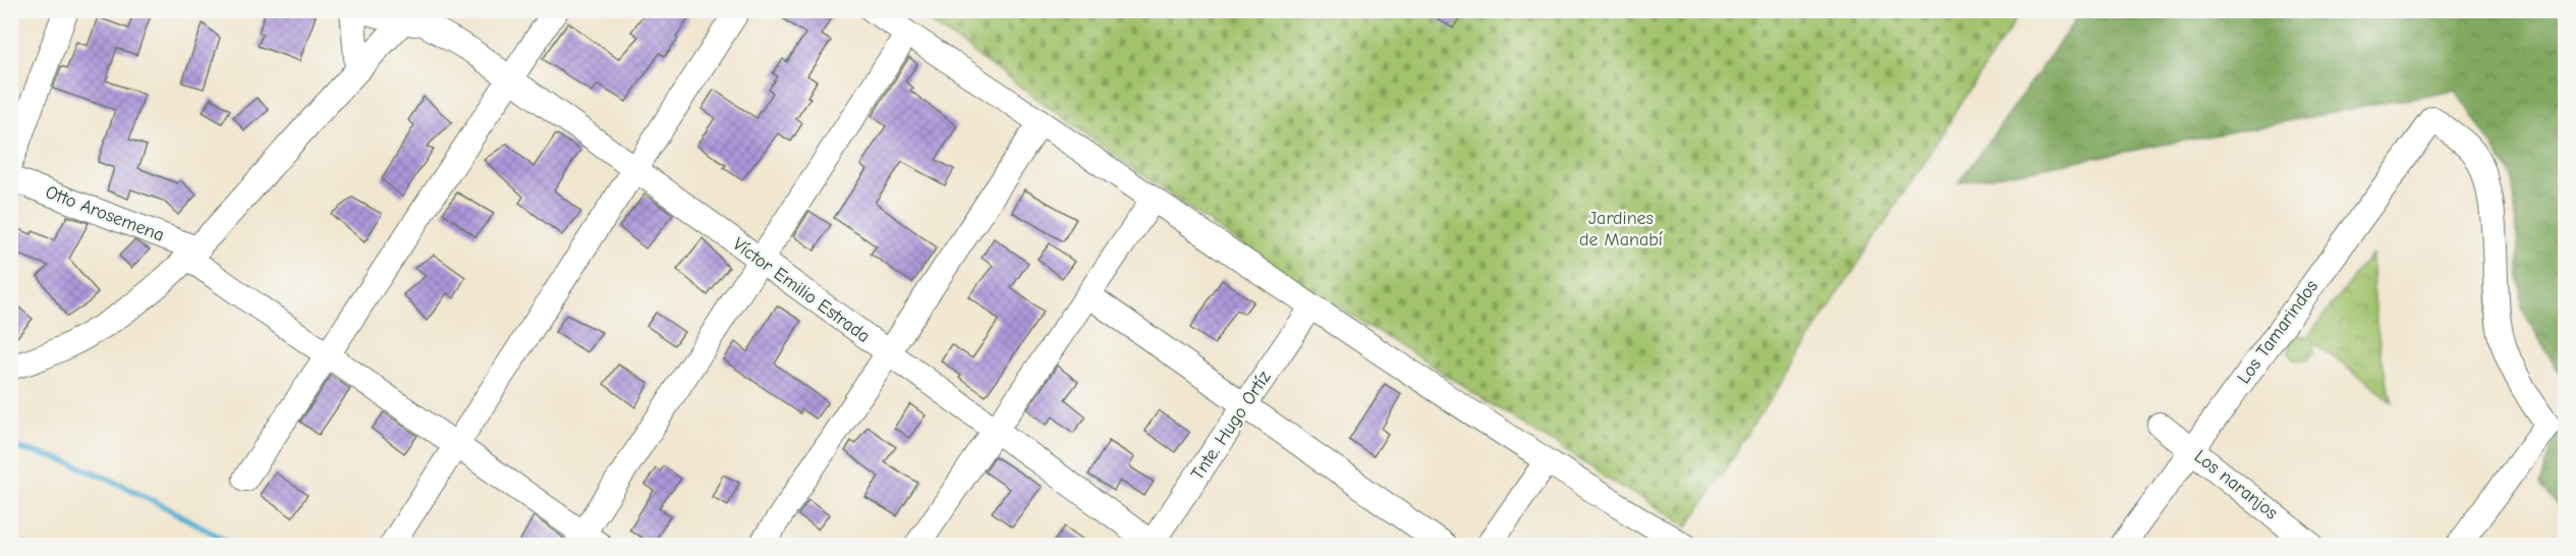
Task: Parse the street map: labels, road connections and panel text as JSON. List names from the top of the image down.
{
  "streets": {
    "street": [
      "Otto Arosemena",
      "Víctor Emilio Estrada",
      "Los Tamarindos",
      "Tnte. Hugo Ortíz",
      "Los naranjos"
    ]
  },
  "crossings": [
    ["Víctor Emilio Estrada", "Tnte. Hugo Ortíz"],
    ["Los Tamarindos", "Los naranjos"]
  ],
  "parks": ["Jardines de Manabí"]
}
